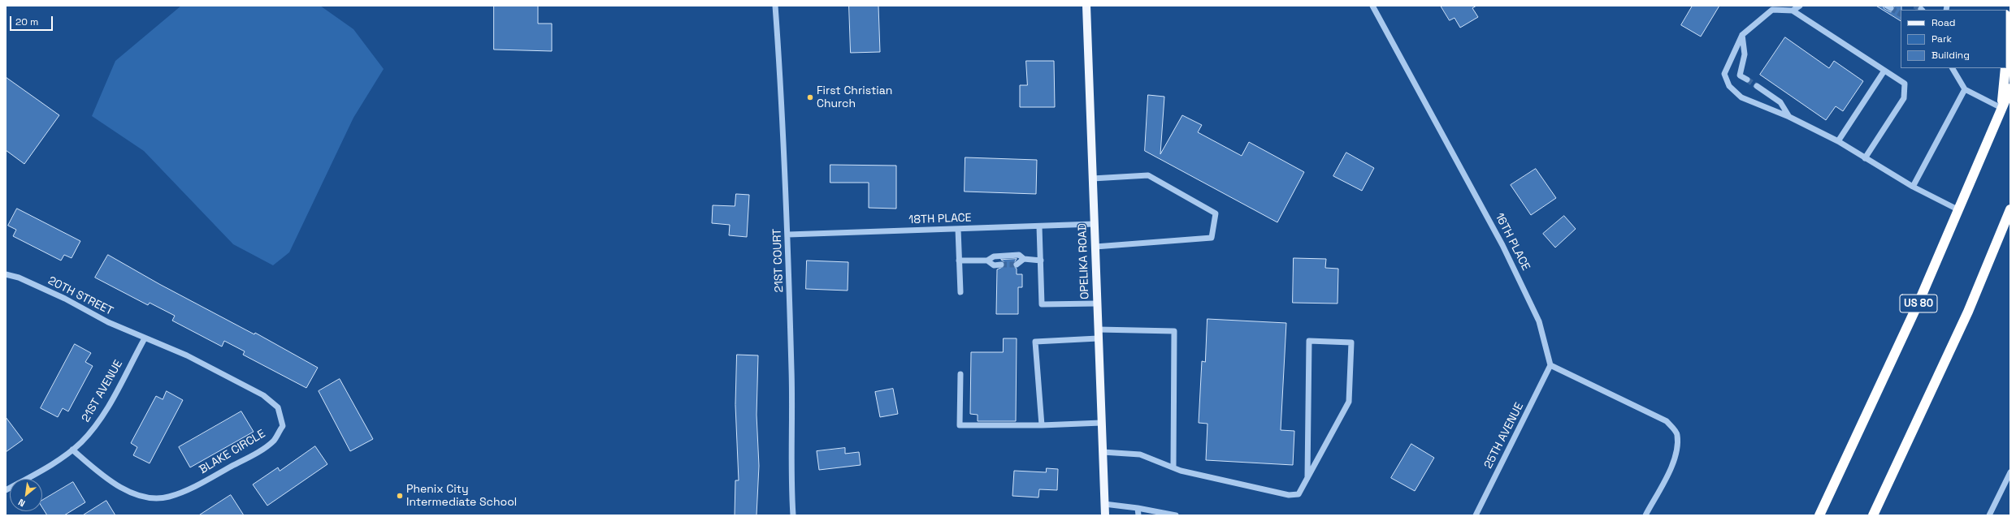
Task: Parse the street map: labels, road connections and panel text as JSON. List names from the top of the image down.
{
  "streets": {
    "highway": ["US 80"],
    "main road": ["OPELIKA ROAD"],
    "street": [
      "18TH PLACE",
      "16TH PLACE",
      "21ST COURT",
      "20TH STREET",
      "21ST AVENUE",
      "25TH AVENUE",
      "BLAKE CIRCLE"
    ]
  },
  "crossings": [
    ["18TH PLACE", "21ST COURT"],
    ["18TH PLACE", "OPELIKA ROAD"],
    ["16TH PLACE", "25TH AVENUE"],
    ["20TH STREET", "21ST AVENUE"],
    ["20TH STREET", "BLAKE CIRCLE"],
    ["21ST AVENUE", "BLAKE CIRCLE"]
  ],
  "places": ["First Christian Church", "Phenix City Intermediate School"],
  "legend": ["Road", "Park", "Building"],
  "scale_bar": "20 m",
  "north": "bottom left"
}
